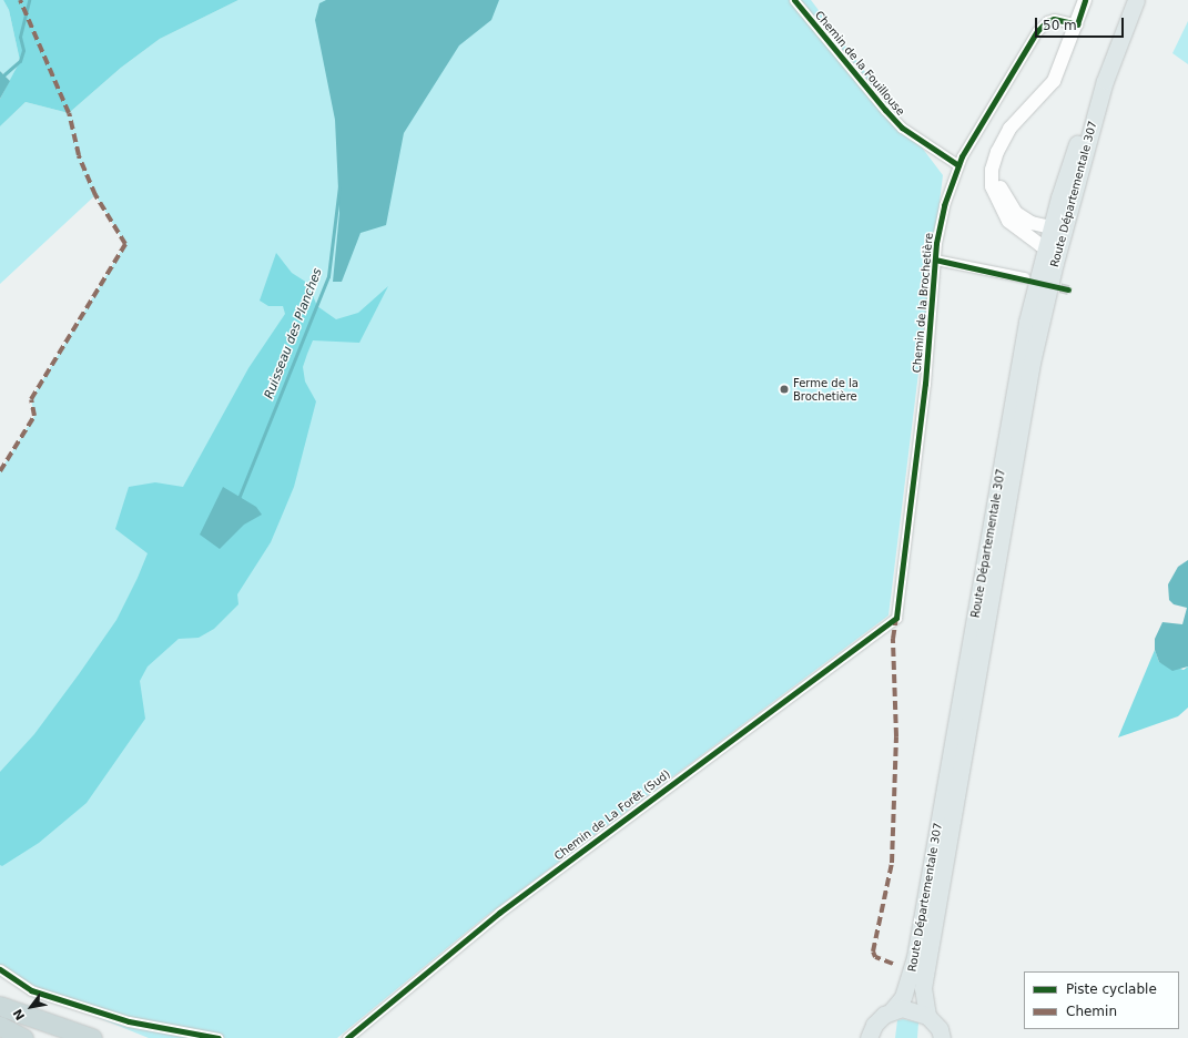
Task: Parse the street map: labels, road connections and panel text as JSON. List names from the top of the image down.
{
  "streets": {
    "main road": ["Route Départementale 307"],
    "street": ["Chemin de la Fouillouse", "Chemin de la Brochetière", "Chemin de La Forêt (Sud)"]
  },
  "crossings": [
    ["Chemin de la Fouillouse", "Chemin de la Brochetière"],
    ["Chemin de la Brochetière", "Chemin de La Forêt (Sud)"]
  ],
  "water": ["Ruisseau des Planches"],
  "places": ["Ferme de la Brochetière"],
  "legend": ["Piste cyclable", "Chemin"],
  "scale_bar": "50 m",
  "north": "bottom left"
}
